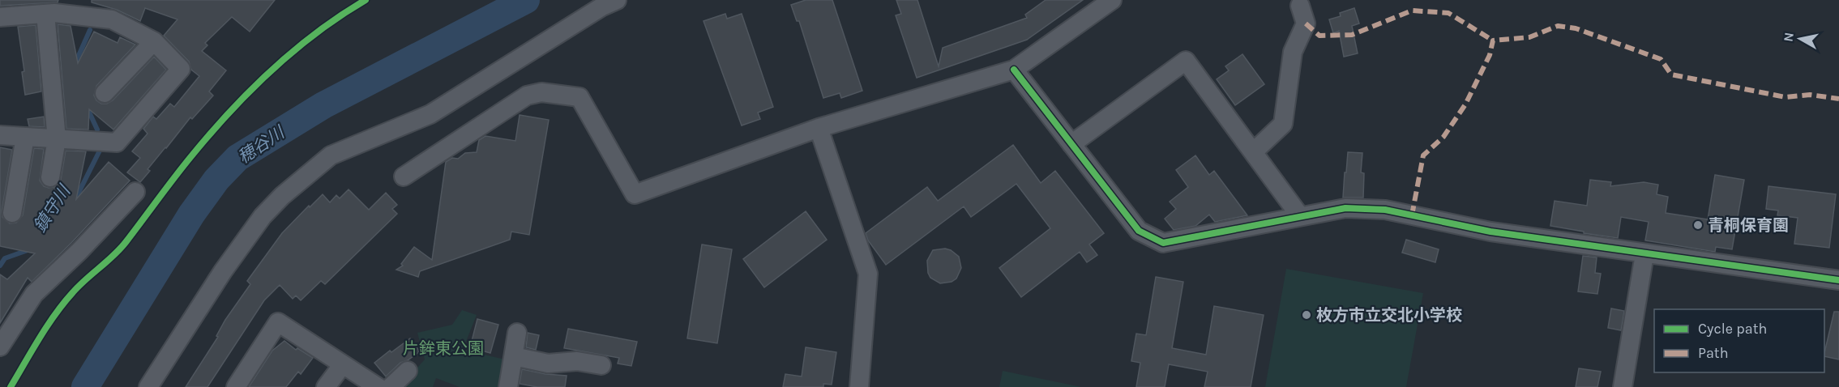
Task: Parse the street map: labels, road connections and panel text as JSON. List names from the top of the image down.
{
  "water": ["穂谷川", "鎮守川"],
  "parks": ["片鉾東公園"],
  "places": ["青桐保育園", "枚方市立交北小学校"],
  "legend": ["Cycle path", "Path"],
  "north": "left"
}
